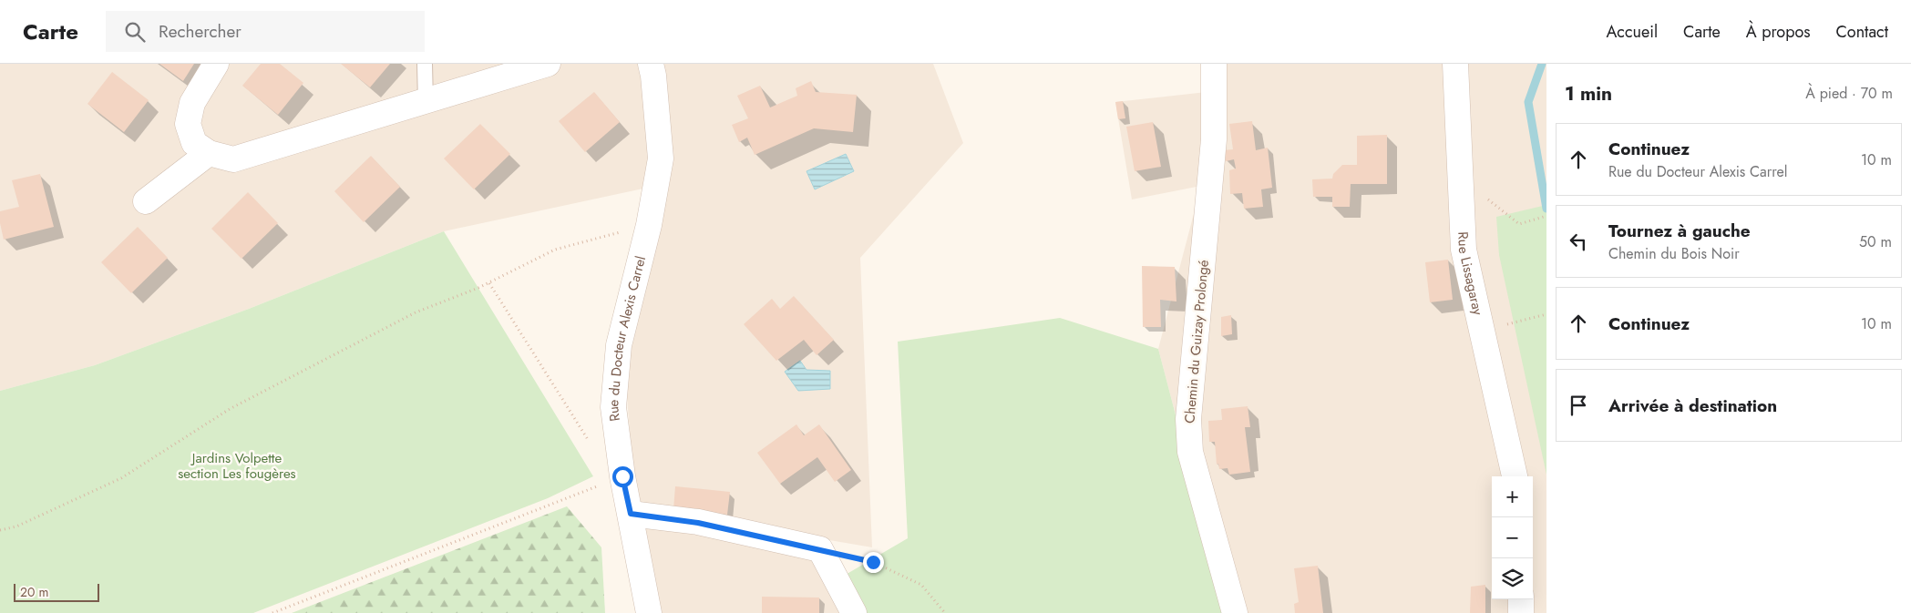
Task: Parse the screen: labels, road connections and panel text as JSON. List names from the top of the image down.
{
  "streets": {
    "street": ["Rue Lissagaray", "Rue du Docteur Alexis Carrel", "Chemin du Guizay Prolongé"]
  },
  "parks": ["Jardins Volpette section Les fougères"],
  "scale_bar": "20 m",
  "page": {
    "header": "Carte",
    "search": "Rechercher",
    "nav": [
      "Accueil",
      "Carte",
      "À propos",
      "Contact"
    ],
    "heading": ["1 min", "À pied · 70 m"],
    "list": [
      ["Continuez", "Rue du Docteur Alexis Carrel", "10 m"],
      ["Tournez à gauche", "Chemin du Bois Noir", "50 m"],
      ["Continuez", "10 m"],
      "Arrivée à destination"
    ],
    "map_buttons": ["+", "−"],
    "scale": "20 m"
  }
}
